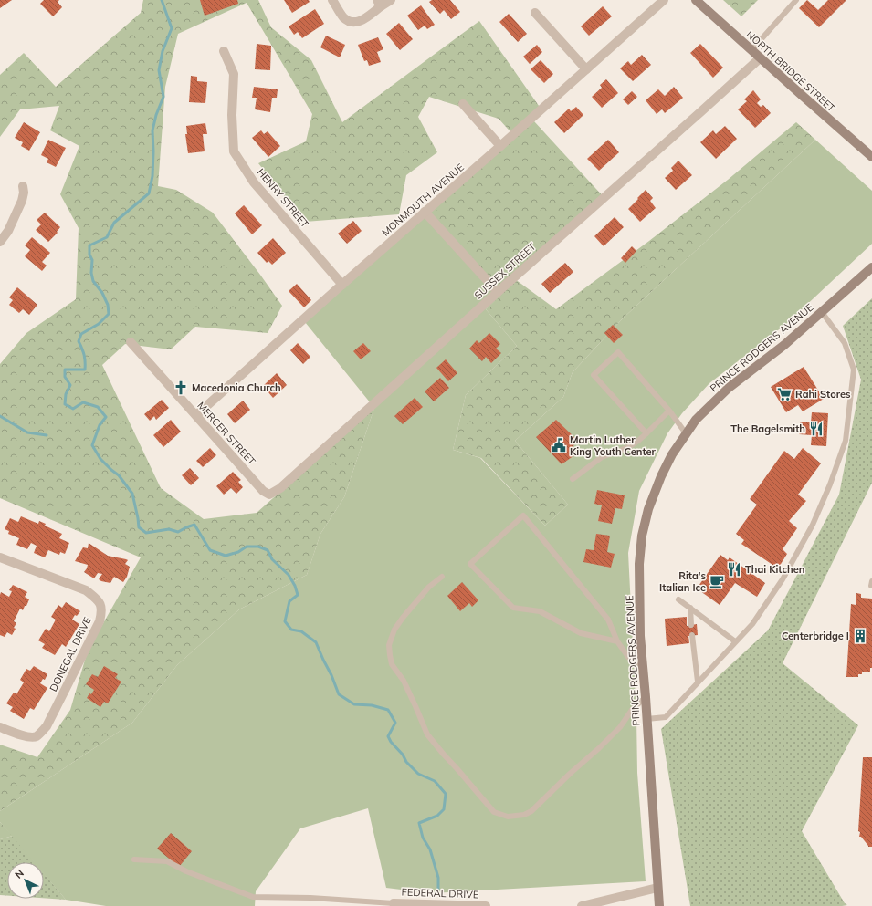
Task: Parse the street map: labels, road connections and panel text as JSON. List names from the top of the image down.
{
  "streets": {
    "street": [
      "NORTH BRIDGE STREET",
      "HENRY STREET",
      "MONMOUTH AVENUE",
      "SUSSEX STREET",
      "PRINCE RODGERS AVENUE",
      "MERCER STREET",
      "DONEGAL DRIVE",
      "FEDERAL DRIVE"
    ]
  },
  "crossings": [
    ["NORTH BRIDGE STREET", "SUSSEX STREET"],
    ["HENRY STREET", "MONMOUTH AVENUE"],
    ["MONMOUTH AVENUE", "MERCER STREET"],
    ["SUSSEX STREET", "MERCER STREET"]
  ],
  "places": {
    "church": ["Macedonia Church"],
    "supermarket": ["Rahi Stores"],
    "restaurant": ["The Bagelsmith", "Thai Kitchen"],
    "public building": ["Martin Luther King Youth Center"],
    "cafe": ["Rita's Italian Ice"],
    "building": ["Centerbridge I"]
  },
  "north": "top left"
}
